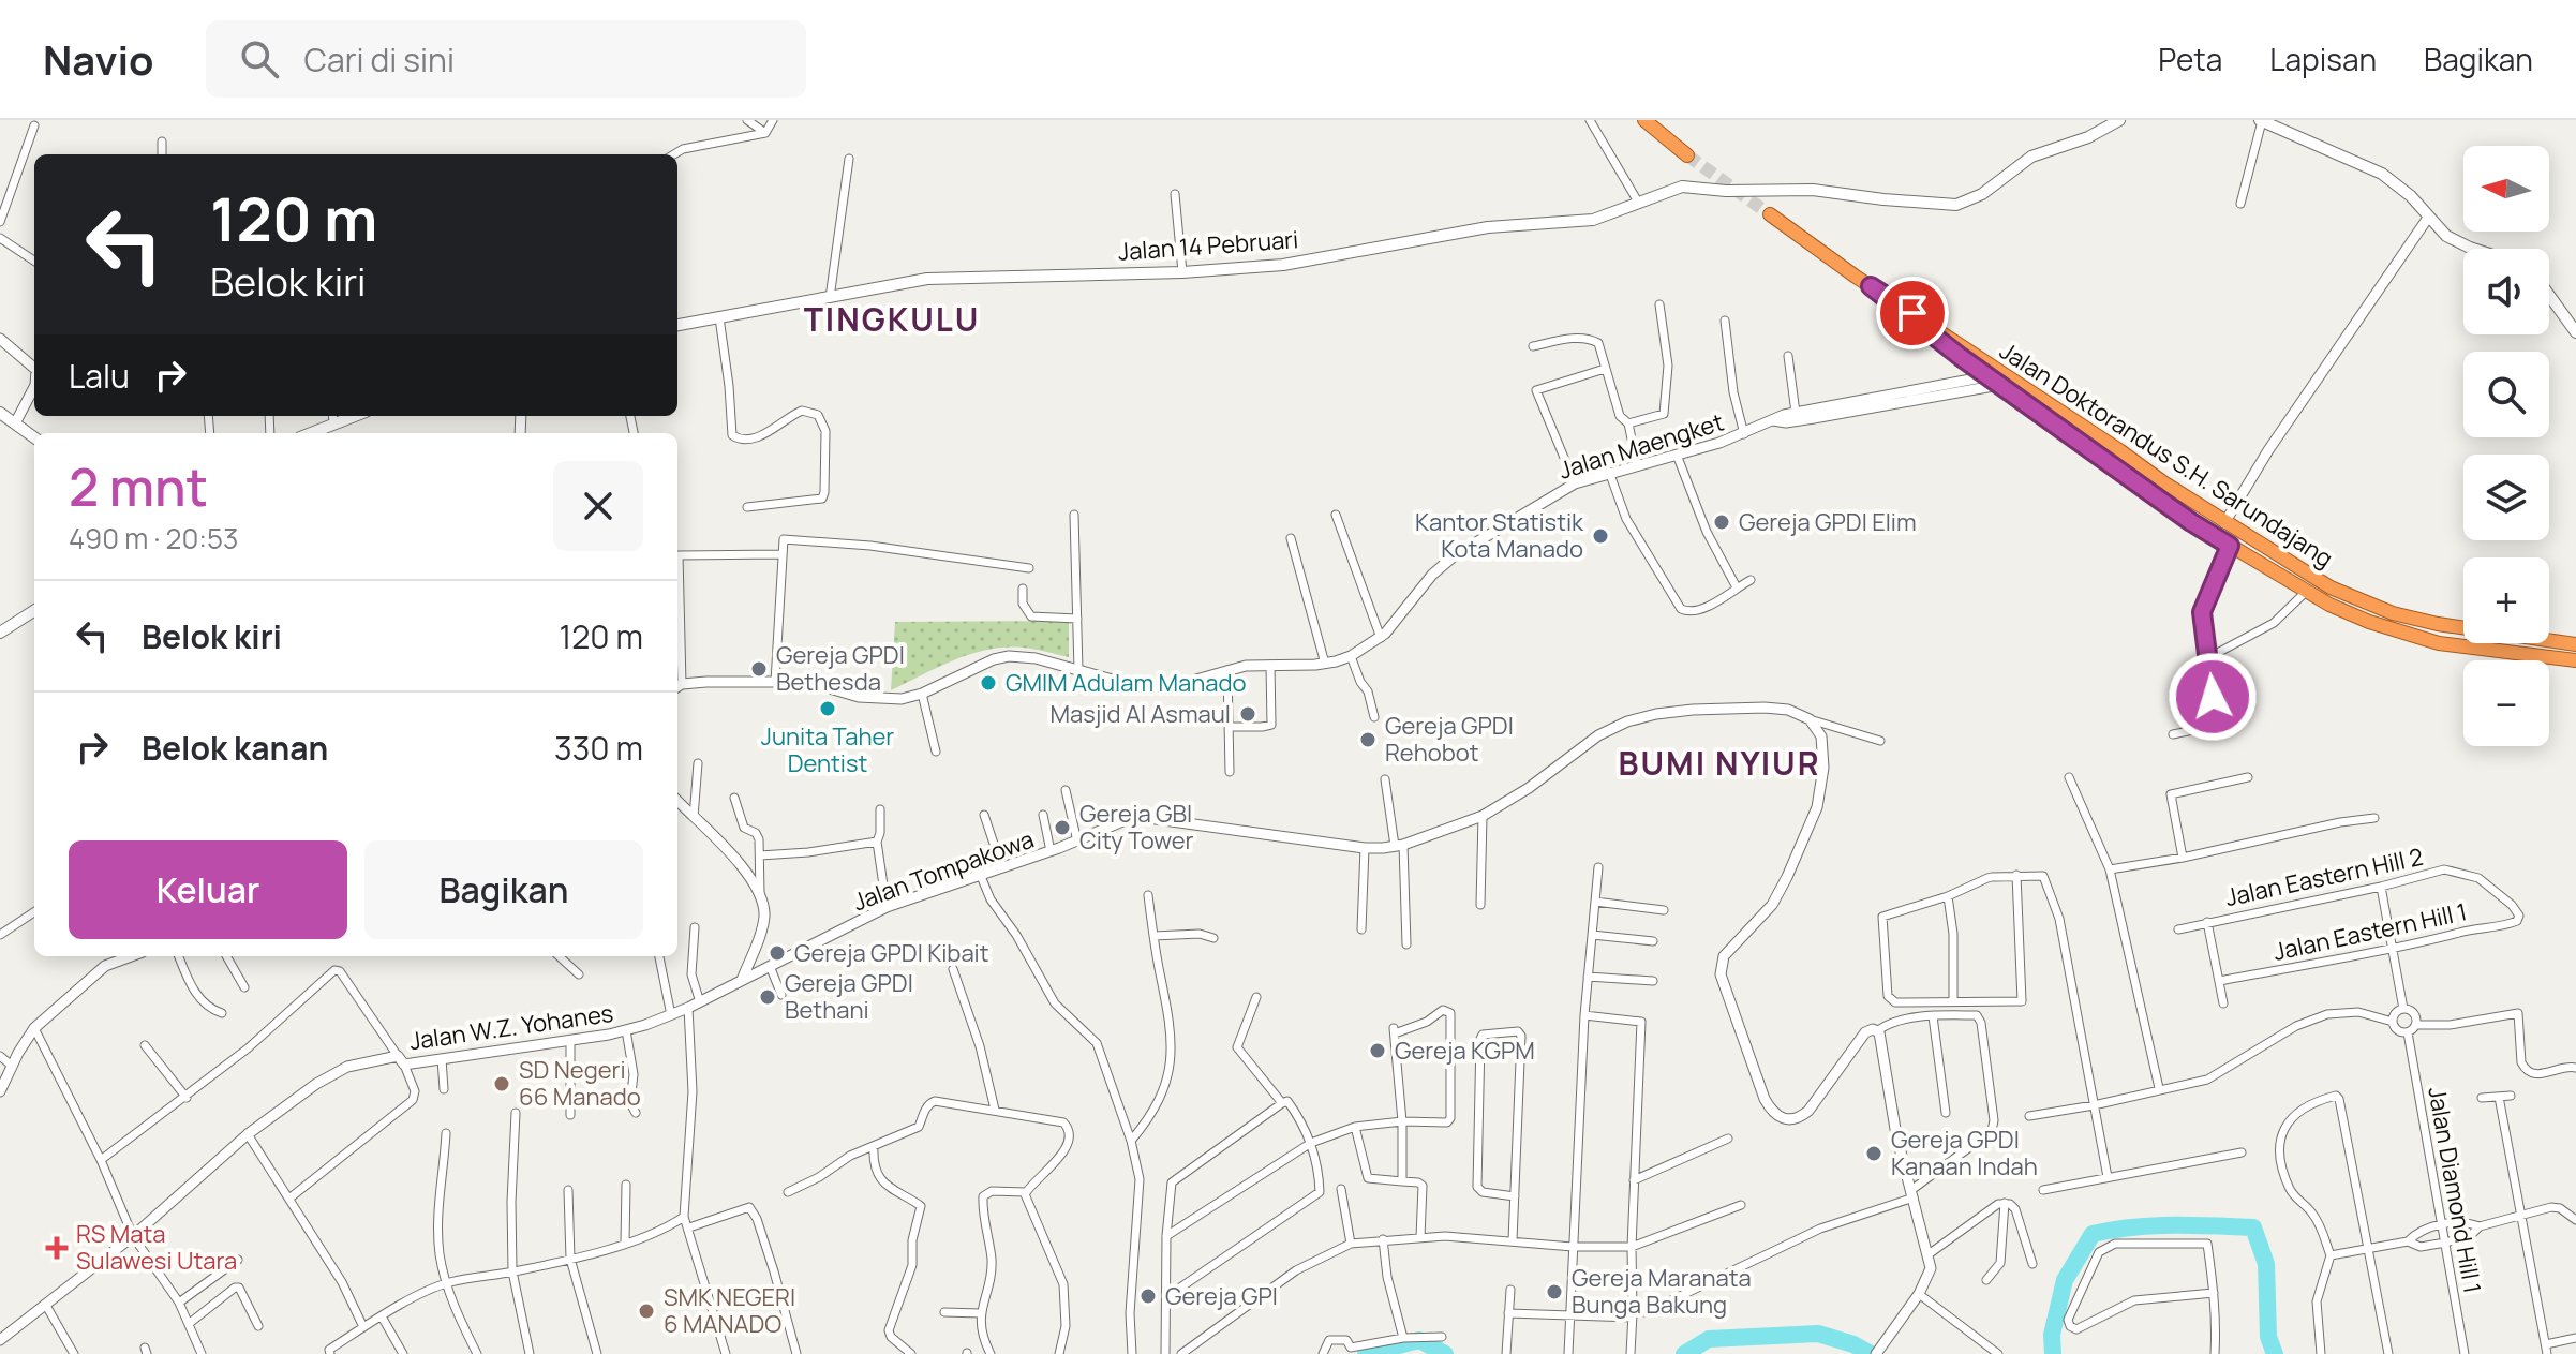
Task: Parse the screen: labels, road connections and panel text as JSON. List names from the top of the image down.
{
  "streets": {
    "highway": ["Jalan Doktorandus S.H. Sarundajang"],
    "main road": ["Jalan 14 Pebruari"],
    "street": [
      "Jalan Maengket",
      "Jalan Tompakowa",
      "Jalan Eastern Hill 2",
      "Jalan Eastern Hill 1",
      "Jalan W.Z. Yohanes",
      "Jalan Diamond Hill 1"
    ]
  },
  "crossings": [
    ["Jalan Tompakowa", "Jalan W.Z. Yohanes"],
    ["Jalan Eastern Hill 2", "Jalan Eastern Hill 1"]
  ],
  "districts": ["TINGKULU", "BUMI NYIUR"],
  "places": {
    "other": [
      "Gereja GPDI Elim",
      "Kantor Statistik Kota Manado",
      "Gereja GPDI Bethesda",
      "GMIM Adulam Manado",
      "Junita Taher Dentist",
      "Masjid Al Asmaul",
      "Gereja GPDI Rehobot",
      "Gereja GBI City Tower",
      "Gereja GPDI Kibait",
      "Gereja GPDI Bethani",
      "Gereja KGPM",
      "SD Negeri 66 Manado",
      "Gereja GPDI Kanaan Indah",
      "Gereja Maranata Bunga Bakung",
      "Gereja GPI",
      "SMK NEGERI 6 MANADO"
    ],
    "health": ["RS Mata Sulawesi Utara"]
  },
  "north": "left",
  "page": {
    "header": "Navio",
    "search": "Cari di sini",
    "nav": ["Peta", "Lapisan", "Bagikan"],
    "map_buttons": ["+", "−"],
    "turn": ["120 m", "Belok kiri"],
    "then": "Lalu",
    "heading": ["2 mnt", "490 m · 20:53"],
    "list": [
      {
        "name": "Belok kiri",
        "value": "120 m"
      },
      {
        "name": "Belok kanan",
        "value": "330 m"
      }
    ],
    "buttons": ["Keluar", "Bagikan"]
  }
}
